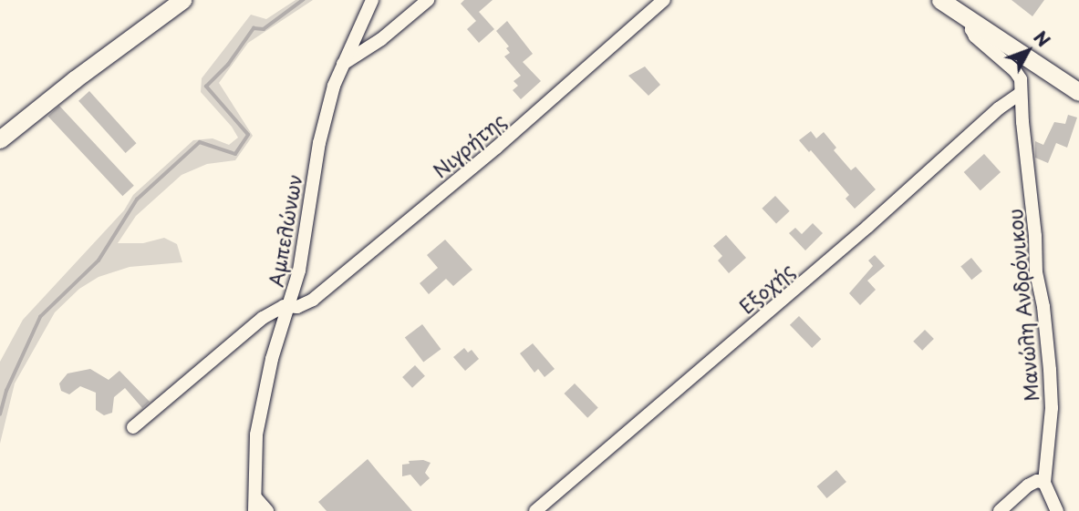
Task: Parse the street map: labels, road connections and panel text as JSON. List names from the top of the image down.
{
  "streets": {
    "street": [
      "Νιγρήτης",
      "Αμπελώνων",
      "Εξοχής",
      "Μανώλη Ανδρόνικου"
    ]
  },
  "crossings": [
    ["Νιγρήτης", "Αμπελώνων"],
    ["Εξοχής", "Μανώλη Ανδρόνικου"]
  ],
  "north": "top right"
}
